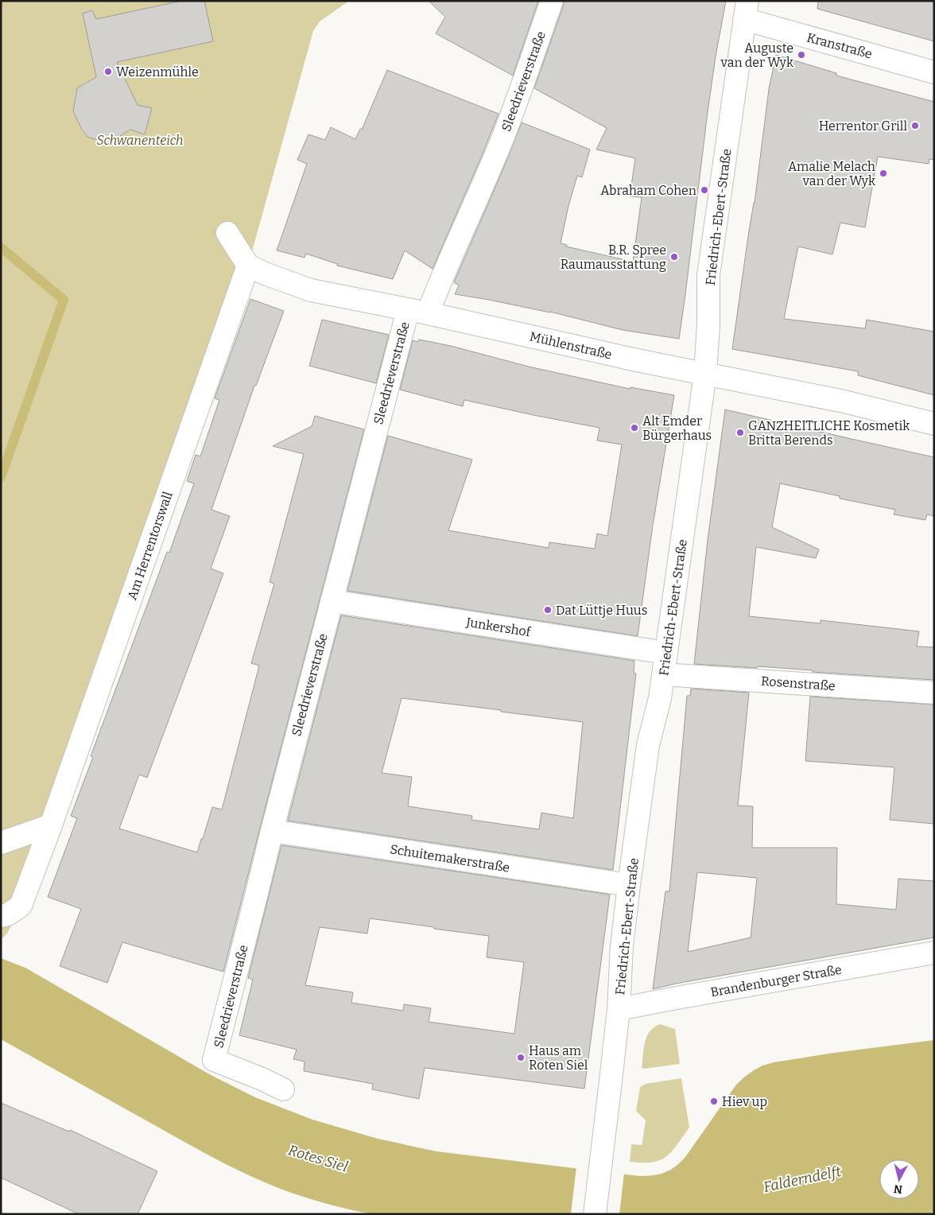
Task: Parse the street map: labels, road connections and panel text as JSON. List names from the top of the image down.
{
  "streets": {
    "street": [
      "Kranstraße",
      "Sleedrieverstraße",
      "Friedrich-Ebert-Straße",
      "Mühlenstraße",
      "Am Herrentorswall",
      "Junkershof",
      "Rosenstraße",
      "Schuitemakerstraße",
      "Brandenburger Straße"
    ]
  },
  "crossings": [
    ["Kranstraße", "Friedrich-Ebert-Straße"],
    ["Sleedrieverstraße", "Mühlenstraße"],
    ["Sleedrieverstraße", "Junkershof"],
    ["Sleedrieverstraße", "Schuitemakerstraße"],
    ["Friedrich-Ebert-Straße", "Mühlenstraße"],
    ["Friedrich-Ebert-Straße", "Junkershof"],
    ["Friedrich-Ebert-Straße", "Rosenstraße"],
    ["Friedrich-Ebert-Straße", "Schuitemakerstraße"],
    ["Friedrich-Ebert-Straße", "Brandenburger Straße"],
    ["Mühlenstraße", "Am Herrentorswall"]
  ],
  "water": ["Rotes Siel", "Falderndelft"],
  "parks": ["Schwanenteich"],
  "places": [
    "Auguste van der Wyk",
    "Weizenmühle",
    "Herrentor Grill",
    "Amalie Melach van der Wyk",
    "Abraham Cohen",
    "B.R. Spree Raumausstattung",
    "Alt Emder Bürgerhaus",
    "GANZHEITLICHE Kosmetik Britta Berends",
    "Dat Lüttje Huus",
    "Haus am Roten Siel",
    "Hiev up"
  ],
  "north": "bottom"
}
